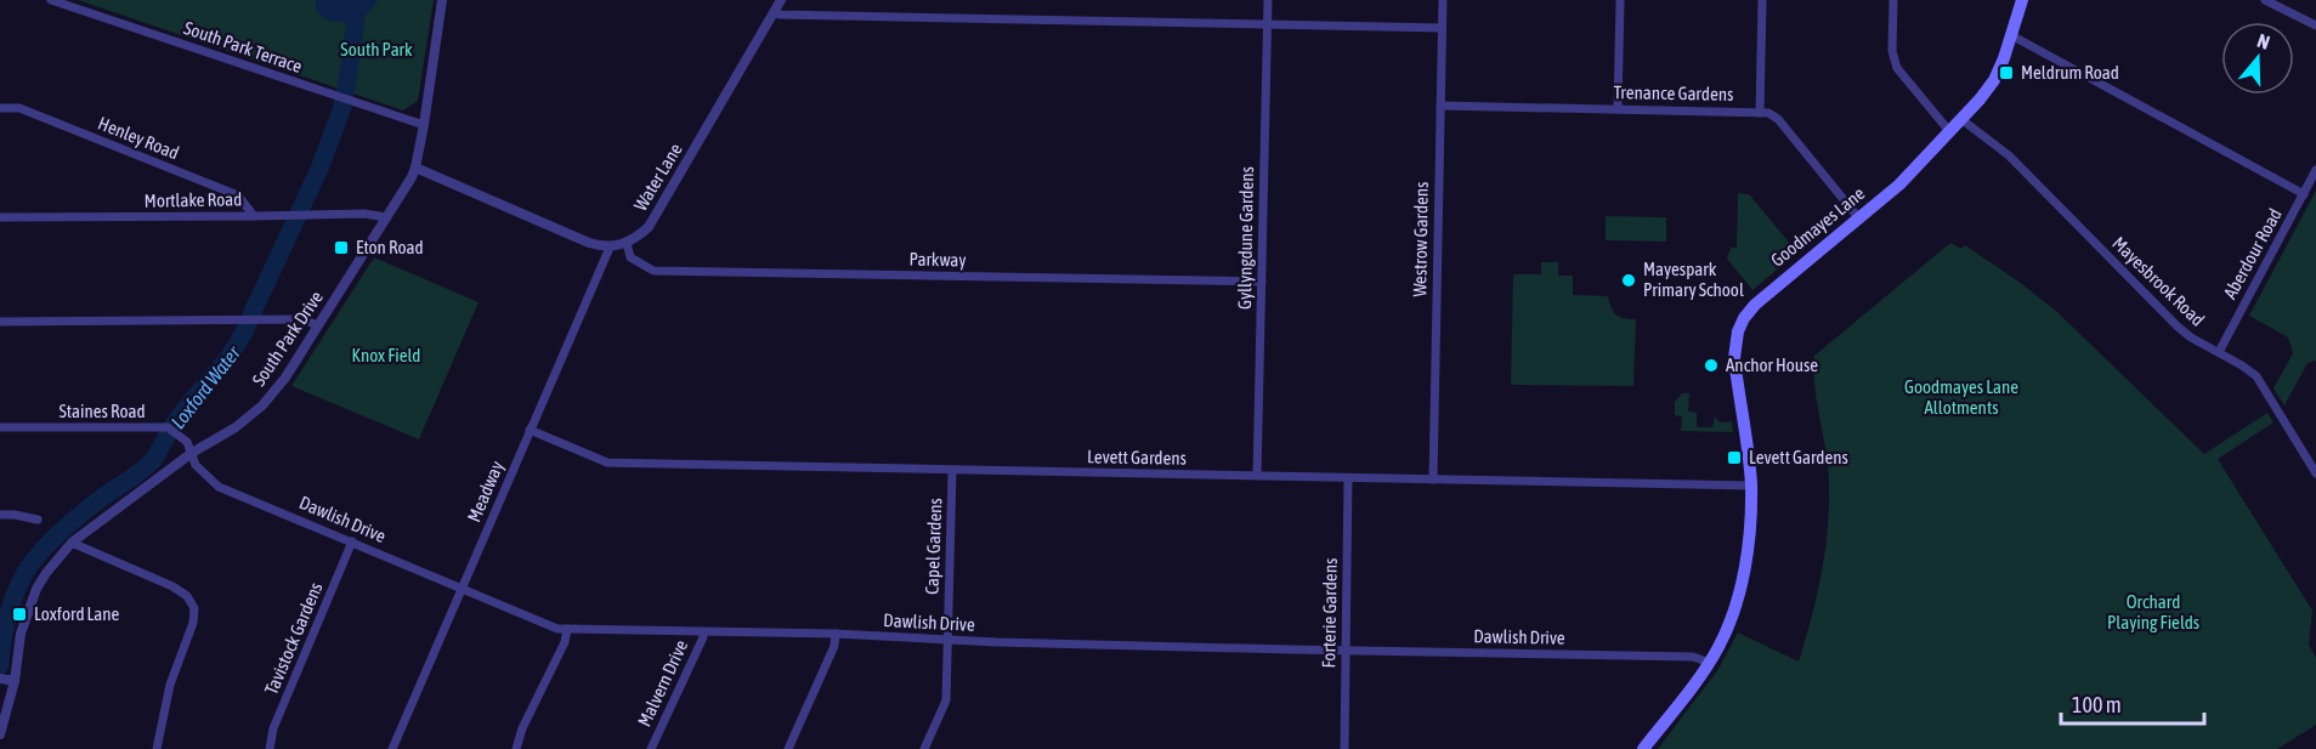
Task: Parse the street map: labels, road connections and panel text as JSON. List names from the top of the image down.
{
  "streets": {
    "main road": ["Goodmayes Lane"],
    "street": [
      "South Park Terrace",
      "Trenance Gardens",
      "Henley Road",
      "Water Lane",
      "Mortlake Road",
      "Gyllyngdune Gardens",
      "Westrow Gardens",
      "Aberdour Road",
      "Parkway",
      "Mayesbrook Road",
      "South Park Drive",
      "Staines Road",
      "Levett Gardens",
      "Meadway",
      "Dawlish Drive",
      "Capel Gardens",
      "Forterie Gardens",
      "Tavistock Gardens",
      "Malvern Drive"
    ]
  },
  "crossings": [
    ["South Park Terrace", "South Park Drive"],
    ["Trenance Gardens", "Westrow Gardens"],
    ["Henley Road", "Mortlake Road"],
    ["Water Lane", "Parkway"],
    ["Water Lane", "Meadway"],
    ["Mortlake Road", "South Park Drive"],
    ["Goodmayes Lane", "Mayesbrook Road"],
    ["Goodmayes Lane", "Levett Gardens"],
    ["Goodmayes Lane", "Dawlish Drive"],
    ["Gyllyngdune Gardens", "Parkway"],
    ["Gyllyngdune Gardens", "Levett Gardens"],
    ["Westrow Gardens", "Levett Gardens"],
    ["Aberdour Road", "Mayesbrook Road"],
    ["South Park Drive", "Staines Road"],
    ["South Park Drive", "Dawlish Drive"],
    ["Staines Road", "Dawlish Drive"],
    ["Levett Gardens", "Meadway"],
    ["Levett Gardens", "Capel Gardens"],
    ["Levett Gardens", "Forterie Gardens"],
    ["Meadway", "Dawlish Drive"],
    ["Dawlish Drive", "Capel Gardens"],
    ["Dawlish Drive", "Forterie Gardens"],
    ["Dawlish Drive", "Tavistock Gardens"],
    ["Dawlish Drive", "Malvern Drive"]
  ],
  "water": ["Loxford Water"],
  "parks": [
    "South Park",
    "Knox Field",
    "Goodmayes Lane Allotments",
    "Orchard Playing Fields"
  ],
  "places": {
    "transit": [
      "Meldrum Road",
      "Eton Road",
      "Levett Gardens",
      "Loxford Lane"
    ],
    "other": ["Mayespark Primary School", "Anchor House"]
  },
  "scale_bar": "100 m",
  "north": "top"
}
